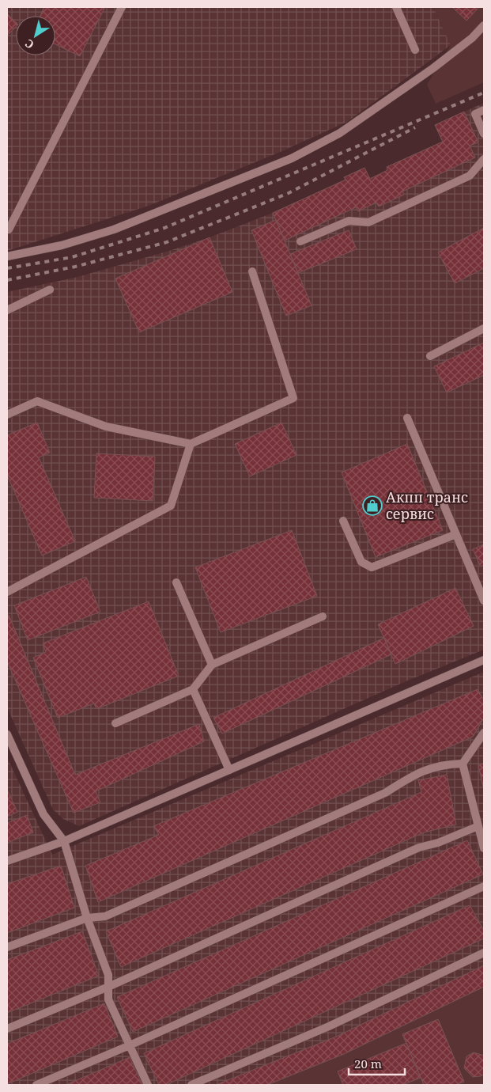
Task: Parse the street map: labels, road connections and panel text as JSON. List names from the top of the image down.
{
  "places": {
    "shop": ["Акпп транс сервис"]
  },
  "scale_bar": "20 m",
  "north": "bottom left"
}
